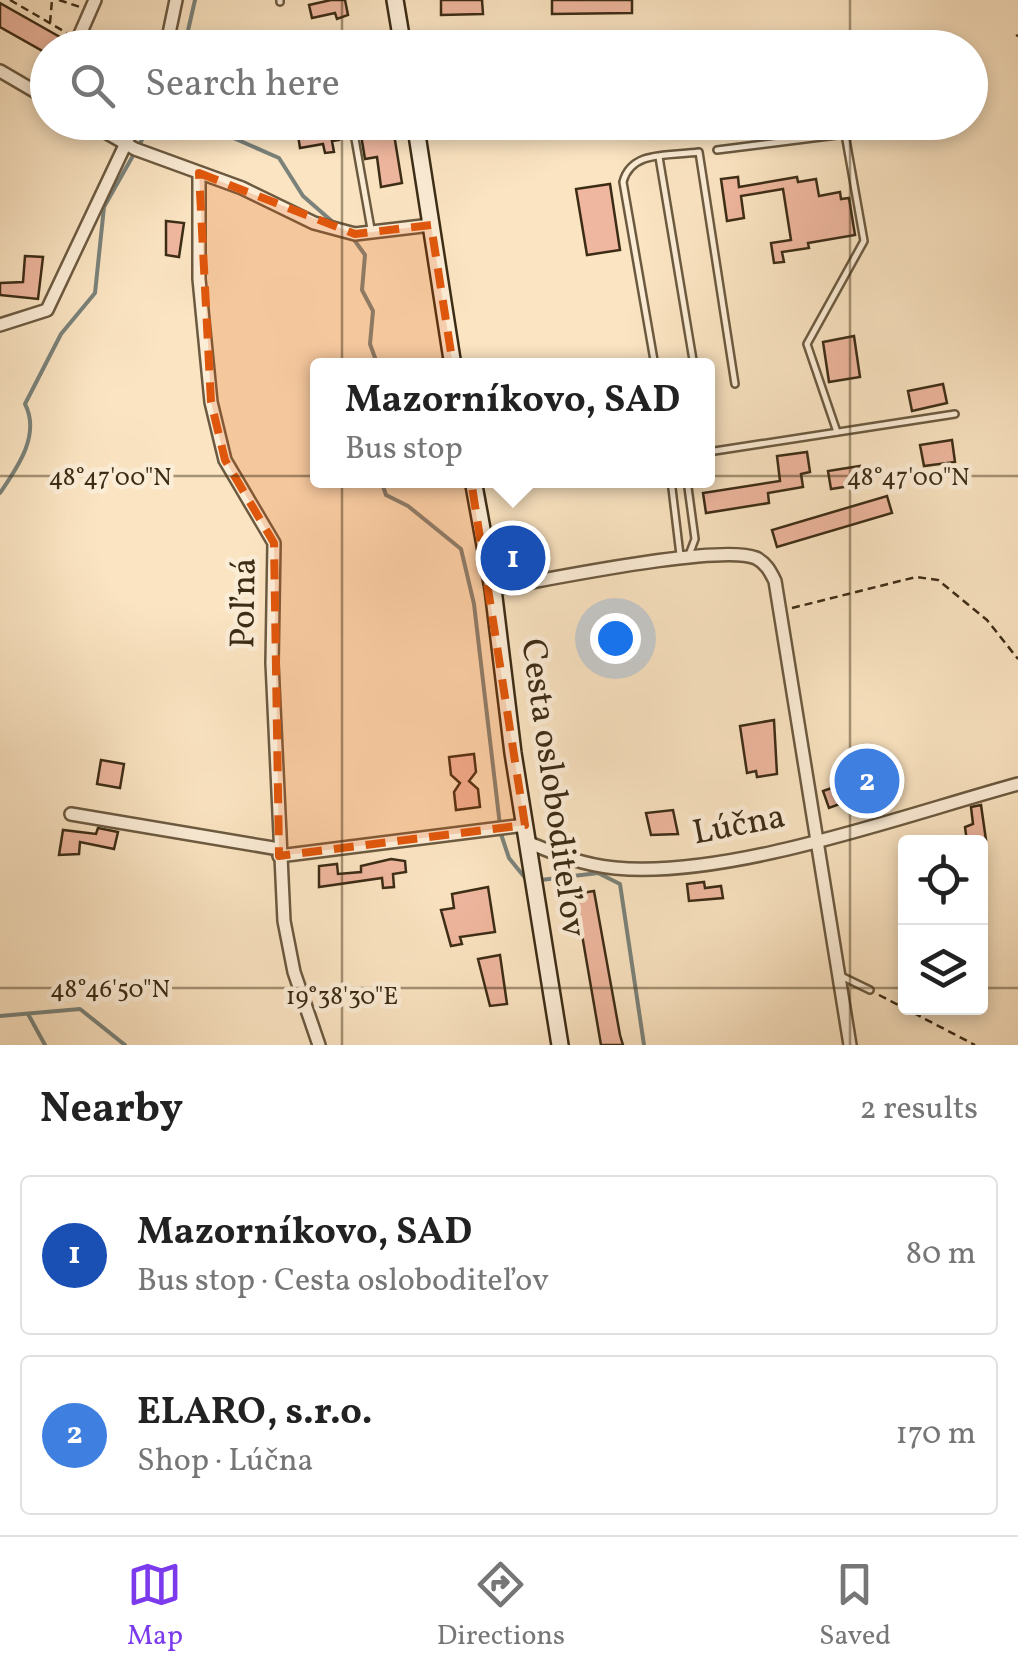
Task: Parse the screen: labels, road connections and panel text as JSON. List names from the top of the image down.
{
  "streets": {
    "main road": ["Cesta osloboditeľov"],
    "street": ["Poľná", "Lúčna"]
  },
  "crossings": [
    ["Cesta osloboditeľov", "Lúčna"]
  ],
  "page": {
    "search": "Search here",
    "popup": ["Mazorníkovo, SAD", "Bus stop"],
    "pins": ["1", "2"],
    "heading": ["Nearby", "2 results"],
    "list": [
      {
        "mark": "1",
        "name": "Mazorníkovo, SAD",
        "note": "Bus stop · Cesta osloboditeľov",
        "value": "80 m"
      },
      {
        "mark": "2",
        "name": "ELARO, s.r.o.",
        "note": "Shop · Lúčna",
        "value": "170 m"
      }
    ],
    "nav": ["Map", "Directions", "Saved"]
  },
  "coordinates": ["48°47'00\"N", "48°46'50\"N", "19°38'30\"E"]
}
